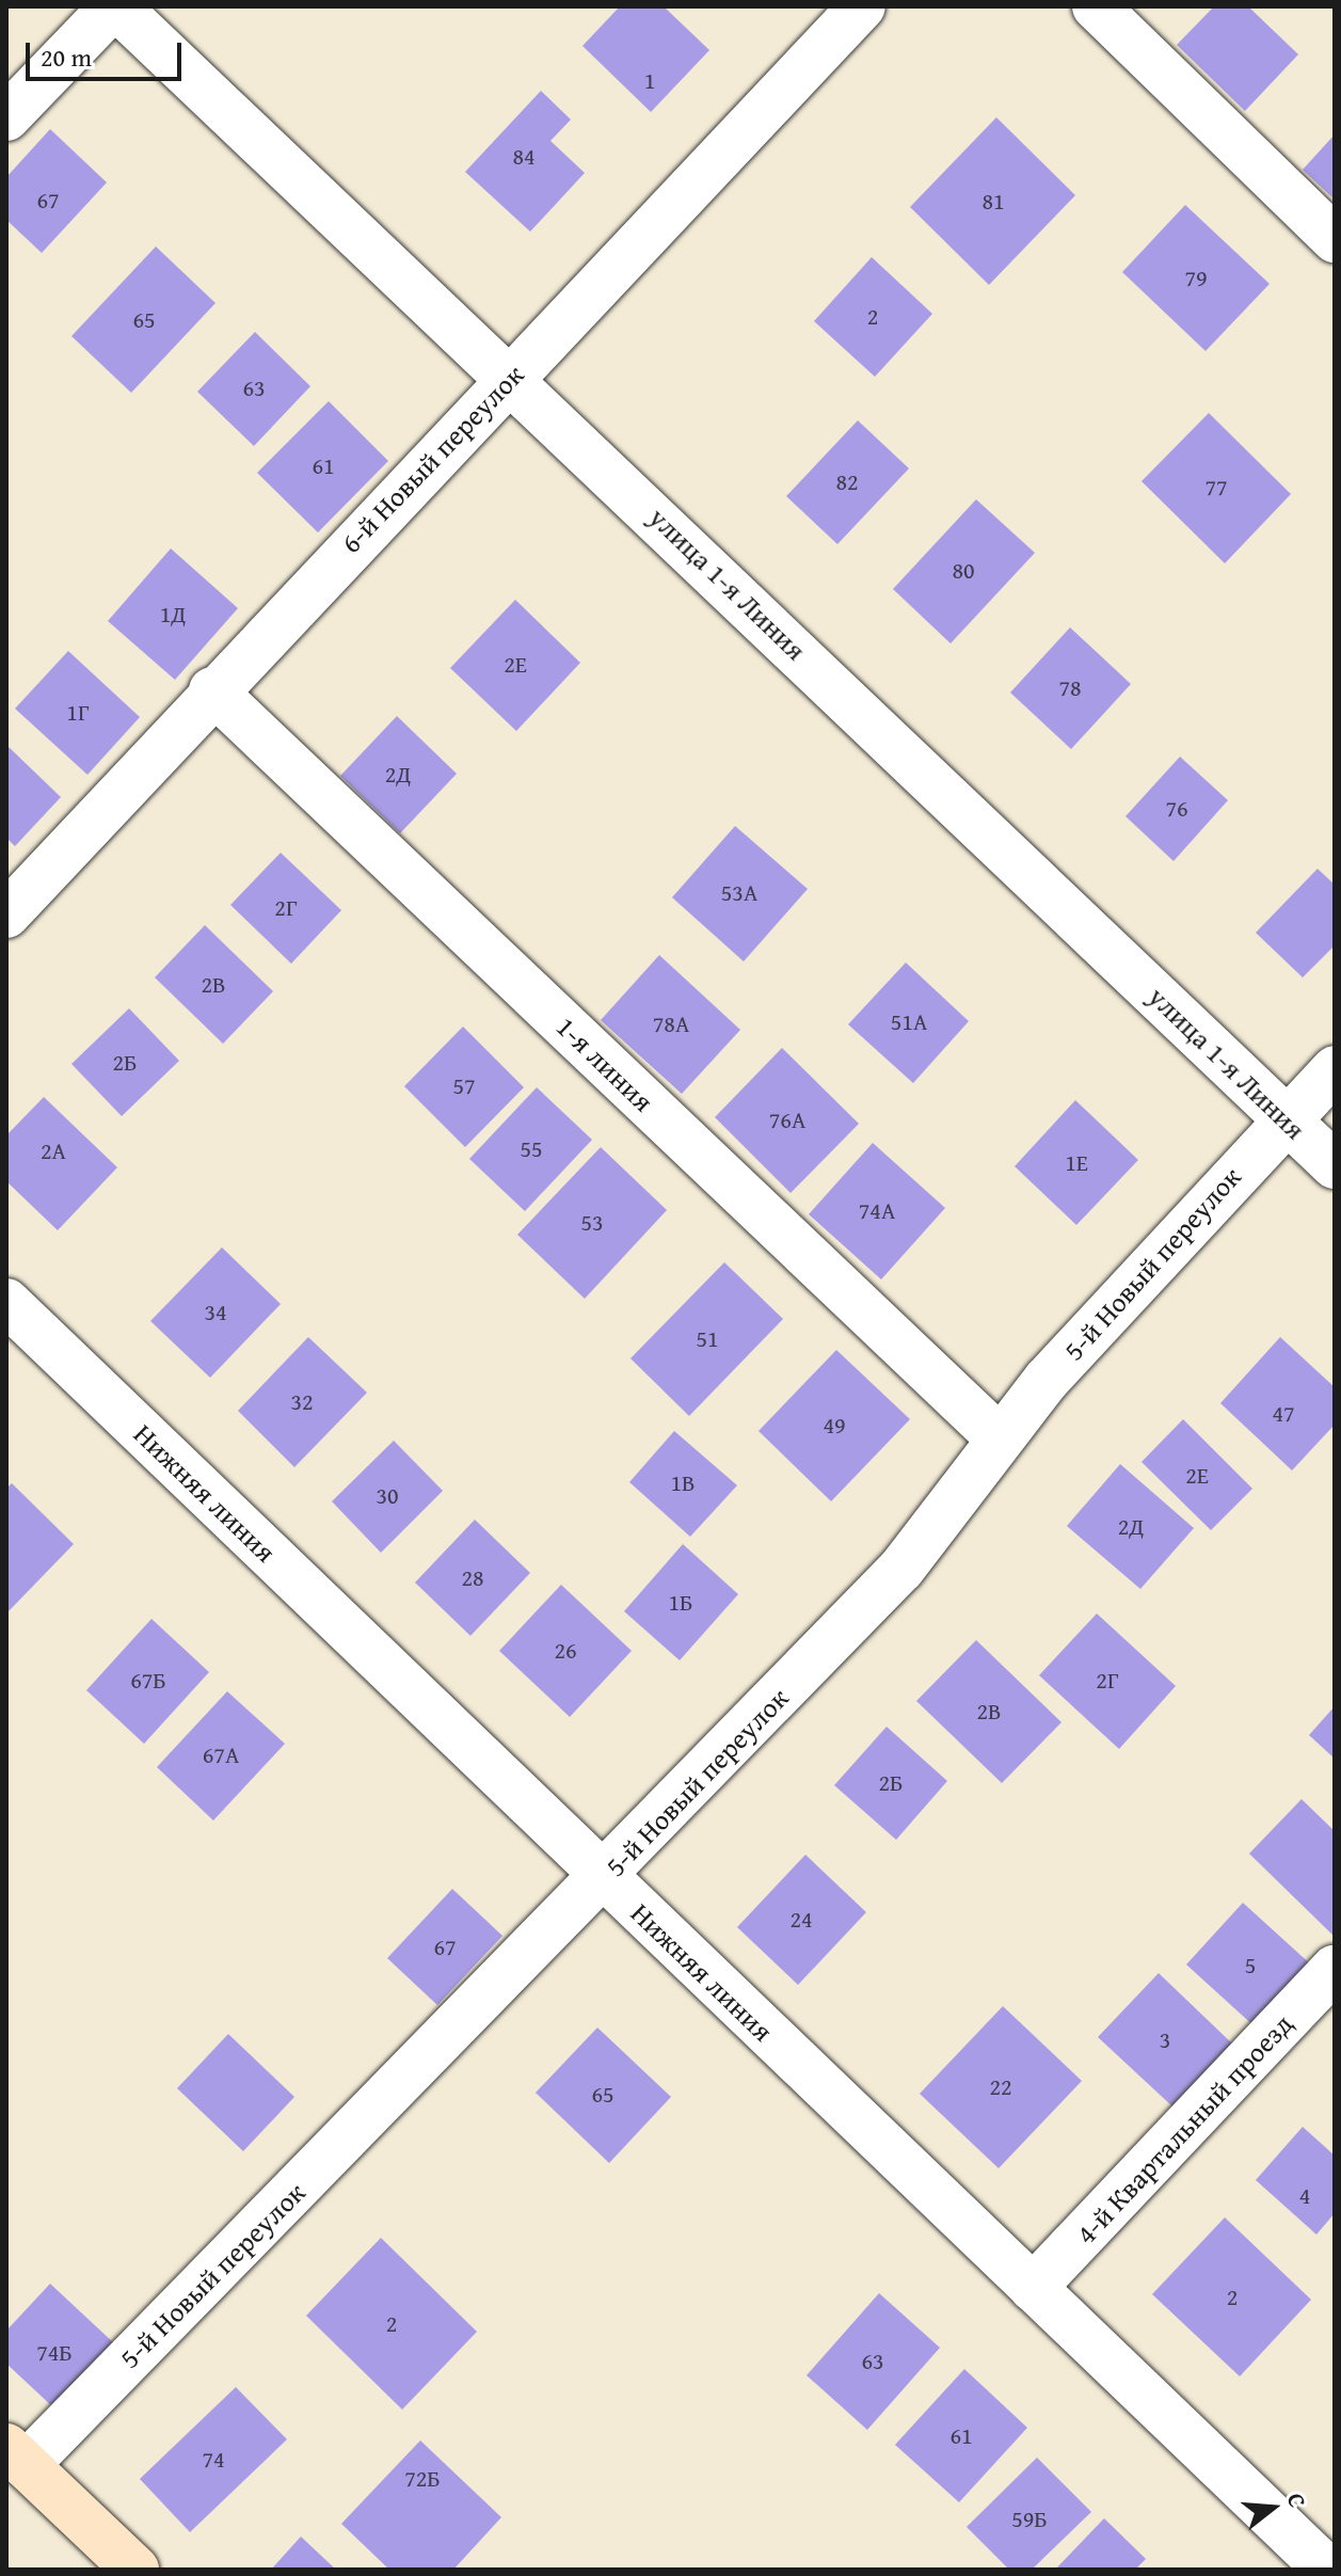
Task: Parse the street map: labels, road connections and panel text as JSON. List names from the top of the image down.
{
  "streets": {
    "street": [
      "6-й Новый переулок",
      "улица 1-я Линия",
      "1-я линия",
      "5-й Новый переулок",
      "Нижняя линия",
      "4-й Квартальный проезд"
    ]
  },
  "crossings": [
    ["6-й Новый переулок", "улица 1-я Линия"],
    ["6-й Новый переулок", "1-я линия"],
    ["улица 1-я Линия", "5-й Новый переулок"],
    ["1-я линия", "5-й Новый переулок"],
    ["5-й Новый переулок", "Нижняя линия"],
    ["Нижняя линия", "4-й Квартальный проезд"]
  ],
  "house_numbers": [
    "1",
    "84",
    "67",
    "81",
    "79",
    "2",
    "65",
    "63",
    "61",
    "82",
    "77",
    "80",
    "1Д",
    "2Е",
    "78",
    "1Г",
    "2Д",
    "76",
    "53А",
    "2Г",
    "2В",
    "51А",
    "78А",
    "2Б",
    "57",
    "76А",
    "55",
    "2А",
    "1Е",
    "74А",
    "53",
    "34",
    "51",
    "32",
    "47",
    "49",
    "2Е",
    "1В",
    "30",
    "2Д",
    "28",
    "1Б",
    "26",
    "67Б",
    "2Г",
    "2В",
    "67А",
    "2Б",
    "24",
    "67",
    "5",
    "3",
    "22",
    "65",
    "4",
    "2",
    "2",
    "74Б",
    "63",
    "61",
    "74",
    "72Б",
    "59Б"
  ],
  "scale_bar": "20 m",
  "north": "right"
}
